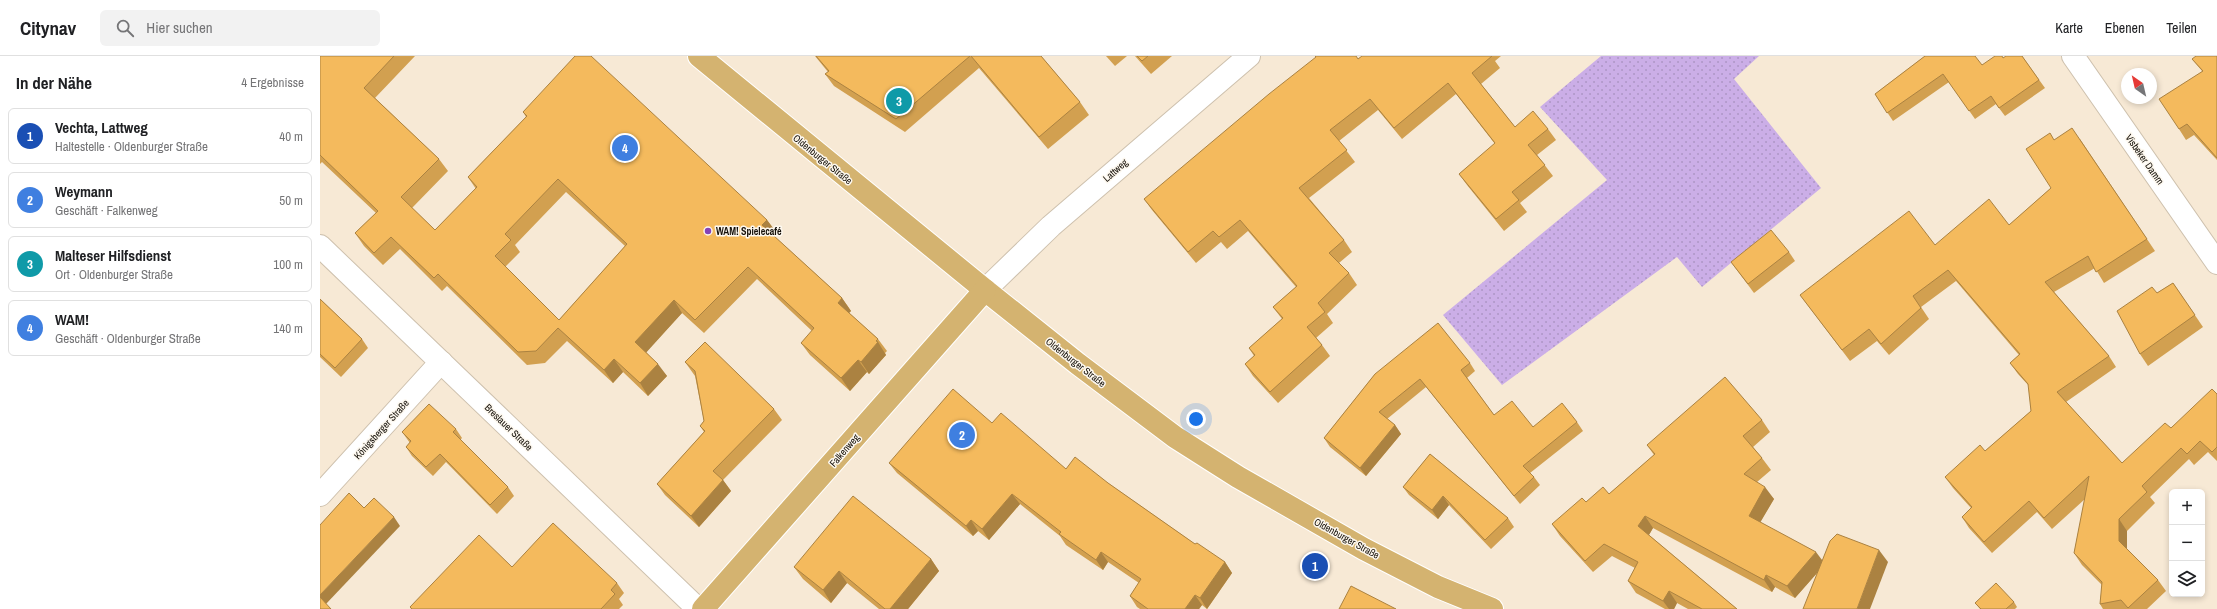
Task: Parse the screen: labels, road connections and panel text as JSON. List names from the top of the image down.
{
  "streets": {
    "main road": ["Oldenburger Straße", "Falkenweg"],
    "street": [
      "Visbeker Damm",
      "Lattweg",
      "Breslauer Straße",
      "Königsberger Straße"
    ]
  },
  "crossings": [
    ["Oldenburger Straße", "Lattweg"],
    ["Oldenburger Straße", "Falkenweg"],
    ["Lattweg", "Falkenweg"],
    ["Breslauer Straße", "Königsberger Straße"]
  ],
  "places": ["WAM! Spielecafé"],
  "north": "top left",
  "page": {
    "header": "Citynav",
    "search": "Hier suchen",
    "nav": ["Karte", "Ebenen", "Teilen"],
    "heading": ["In der Nähe", "4 Ergebnisse"],
    "pins": [
      "3",
      "4",
      "2",
      "1"
    ],
    "list": [
      {
        "mark": "1",
        "name": "Vechta, Lattweg",
        "note": "Haltestelle · Oldenburger Straße",
        "value": "40 m"
      },
      {
        "mark": "2",
        "name": "Weymann",
        "note": "Geschäft · Falkenweg",
        "value": "50 m"
      },
      {
        "mark": "3",
        "name": "Malteser Hilfsdienst",
        "note": "Ort · Oldenburger Straße",
        "value": "100 m"
      },
      {
        "mark": "4",
        "name": "WAM!",
        "note": "Geschäft · Oldenburger Straße",
        "value": "140 m"
      }
    ],
    "map_buttons": ["+", "−"]
  }
}
